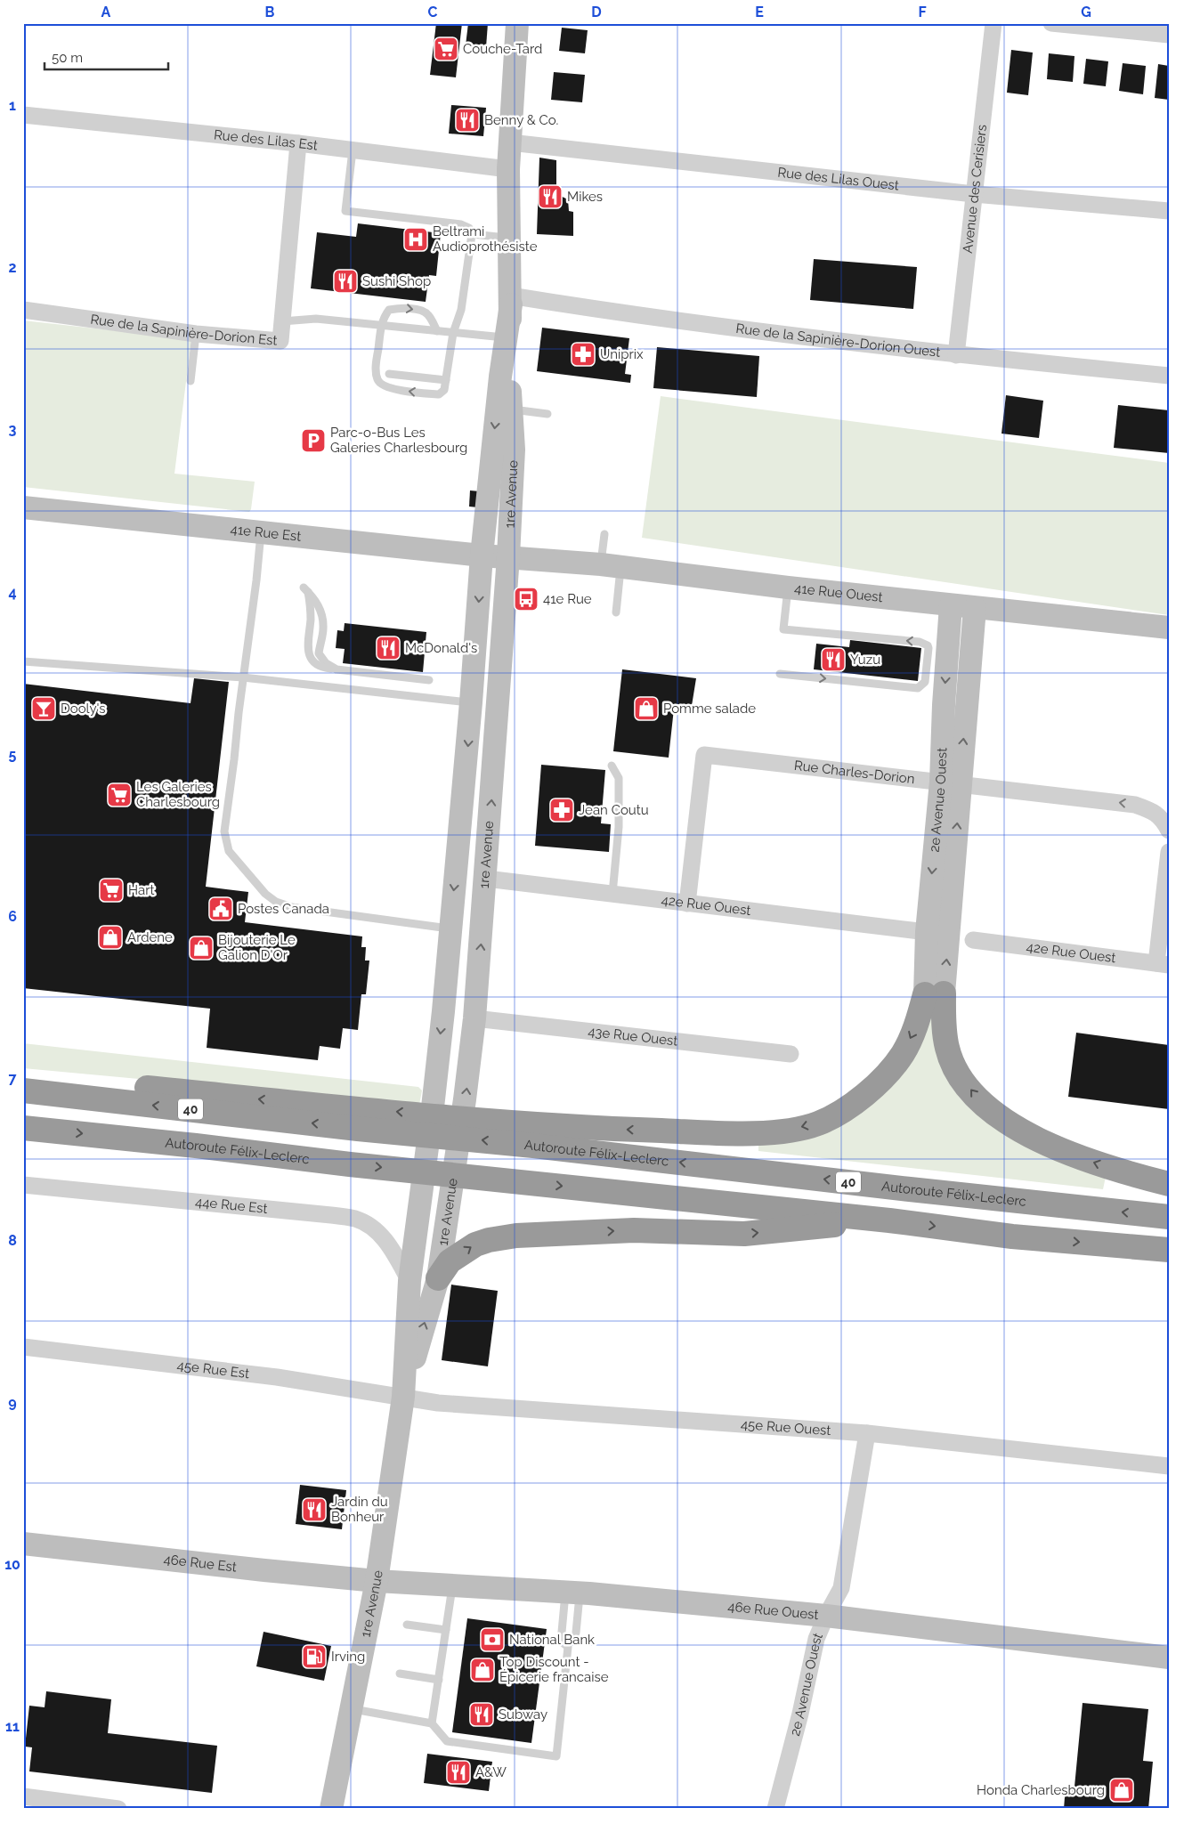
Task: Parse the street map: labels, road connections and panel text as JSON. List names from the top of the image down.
{
  "streets": {
    "highway": ["40", "Autoroute Félix-Leclerc"],
    "street": [
      "Rue des Lilas Est",
      "Rue des Lilas Ouest",
      "Avenue des Cerisiers",
      "Rue de la Sapinière-Dorion Est",
      "Rue de la Sapinière-Dorion Ouest",
      "1re Avenue",
      "41e Rue Est",
      "41e Rue Ouest",
      "Rue Charles-Dorion",
      "2e Avenue Ouest",
      "42e Rue Ouest",
      "43e Rue Ouest",
      "44e Rue Est",
      "45e Rue Est",
      "45e Rue Ouest",
      "46e Rue Est",
      "46e Rue Ouest"
    ]
  },
  "crossings": [
    ["Rue des Lilas Est", "Rue de la Sapinière-Dorion Est"],
    ["Rue des Lilas Est", "1re Avenue"],
    ["Rue des Lilas Ouest", "Avenue des Cerisiers"],
    ["Rue des Lilas Ouest", "1re Avenue"],
    ["Avenue des Cerisiers", "Rue de la Sapinière-Dorion Ouest"],
    ["Rue de la Sapinière-Dorion Ouest", "1re Avenue"],
    ["1re Avenue", "41e Rue Est"],
    ["1re Avenue", "41e Rue Ouest"],
    ["1re Avenue", "42e Rue Ouest"],
    ["1re Avenue", "43e Rue Ouest"],
    ["1re Avenue", "44e Rue Est"],
    ["1re Avenue", "45e Rue Est"],
    ["1re Avenue", "45e Rue Ouest"],
    ["1re Avenue", "46e Rue Est"],
    ["1re Avenue", "46e Rue Ouest"],
    ["41e Rue Est", "41e Rue Ouest"],
    ["41e Rue Ouest", "2e Avenue Ouest"],
    ["Rue Charles-Dorion", "2e Avenue Ouest"],
    ["Rue Charles-Dorion", "42e Rue Ouest"],
    ["2e Avenue Ouest", "42e Rue Ouest"],
    ["2e Avenue Ouest", "45e Rue Ouest"],
    ["2e Avenue Ouest", "46e Rue Ouest"],
    ["45e Rue Est", "45e Rue Ouest"],
    ["46e Rue Est", "46e Rue Ouest"]
  ],
  "one_way": ["Rue Charles-Dorion"],
  "places": {
    "supermarket": ["Couche-Tard", "Les Galeries Charlesbourg", "Hart"],
    "restaurant": [
      "Benny & Co.",
      "Mikes",
      "Sushi Shop",
      "McDonald's",
      "Yuzu",
      "Jardin du Bonheur",
      "Subway",
      "A&W"
    ],
    "hospital": ["Beltrami Audioprothésiste"],
    "pharmacy": ["Uniprix", "Jean Coutu"],
    "parking": ["Parc-o-Bus Les Galeries Charlesbourg"],
    "bus stop": ["41e Rue"],
    "bar": ["Dooly's"],
    "shop": [
      "Pomme salade",
      "Ardene",
      "Bijouterie Le Galion D'Or",
      "Top Discount - Épicerie francaise",
      "Honda Charlesbourg"
    ],
    "public building": ["Postes Canada"],
    "bank": ["National Bank"],
    "fuel station": ["Irving"]
  },
  "scale_bar": "50 m",
  "grid": {
    "columns": [
      "A",
      "B",
      "C",
      "D",
      "E",
      "F",
      "G"
    ],
    "rows": [
      "1",
      "2",
      "3",
      "4",
      "5",
      "6",
      "7",
      "8",
      "9",
      "10",
      "11"
    ]
  }
}
